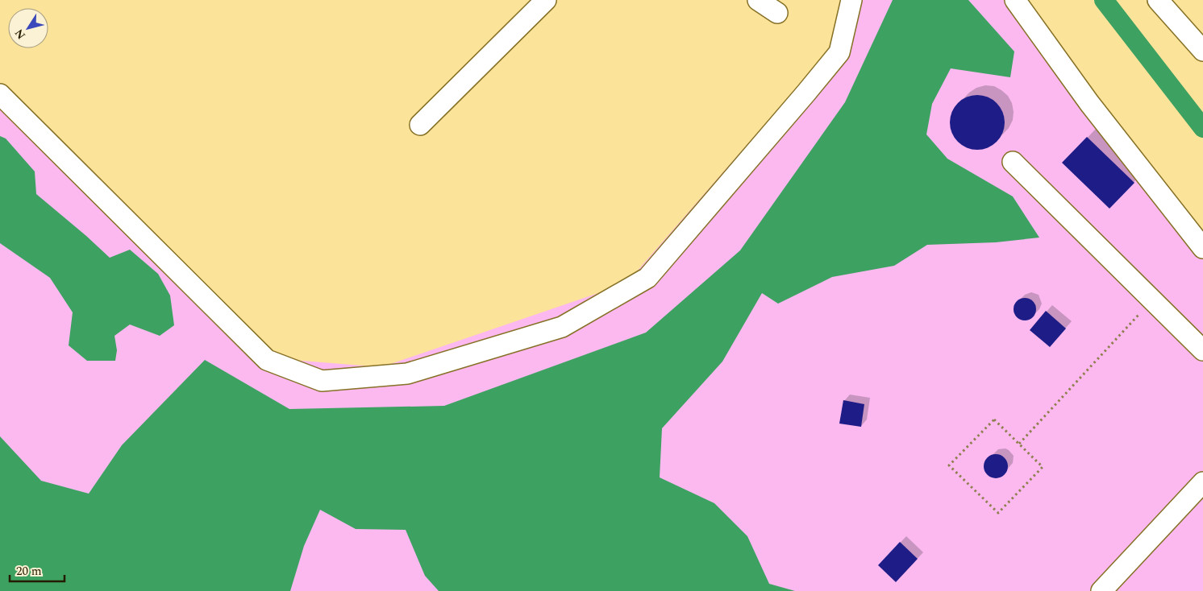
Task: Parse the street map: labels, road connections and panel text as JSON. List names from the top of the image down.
{
  "scale_bar": "20 m",
  "north": "bottom left"
}
